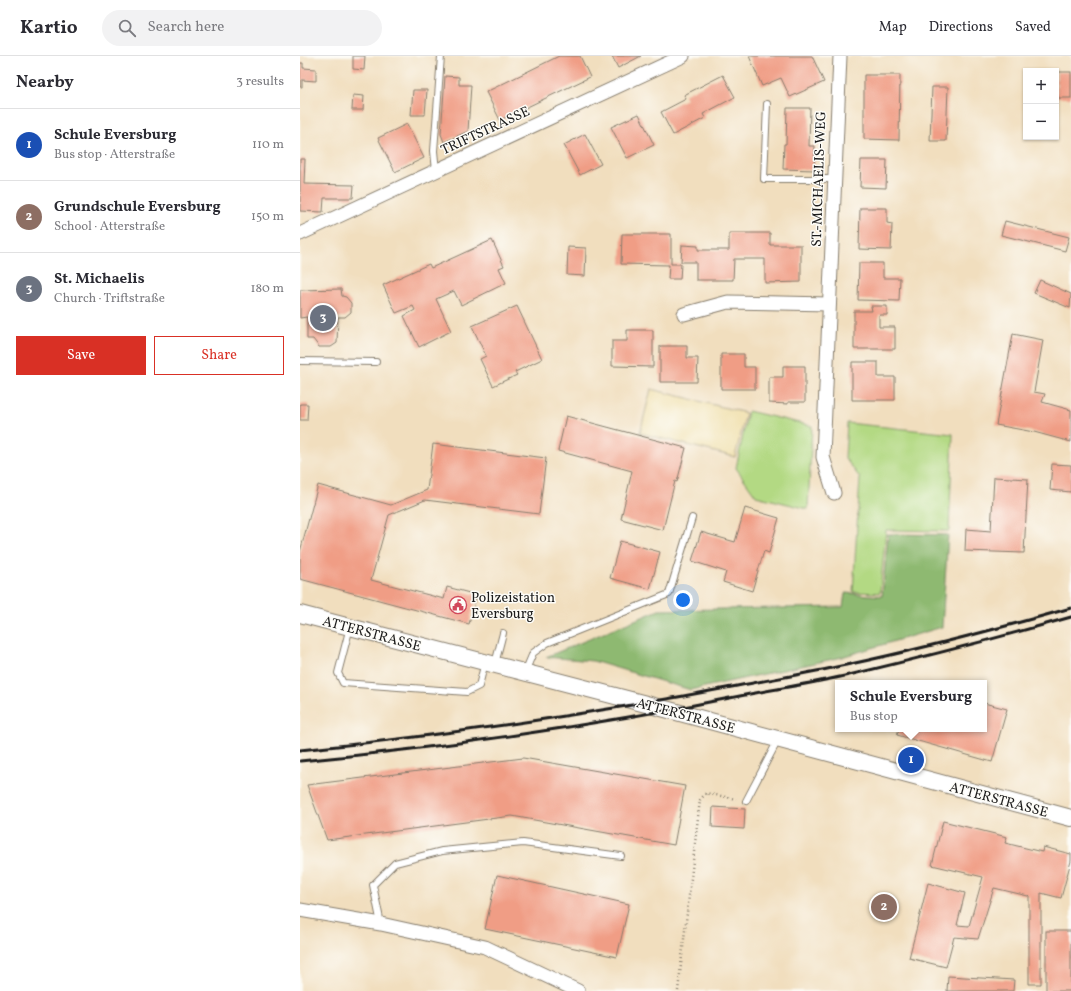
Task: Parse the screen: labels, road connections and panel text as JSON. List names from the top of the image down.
{
  "streets": {
    "street": ["TRIFTSTRASSE", "ST.-MICHAELIS-WEG", "ATTERSTRASSE"]
  },
  "places": {
    "public building": ["Polizeistation Eversburg"]
  },
  "page": {
    "header": "Kartio",
    "search": "Search here",
    "nav": ["Map", "Directions", "Saved"],
    "heading": ["Nearby", "3 results"],
    "map_buttons": ["+", "−"],
    "list": [
      {
        "mark": "1",
        "name": "Schule Eversburg",
        "note": "Bus stop · Atterstraße",
        "value": "110 m"
      },
      {
        "mark": "2",
        "name": "Grundschule Eversburg",
        "note": "School · Atterstraße",
        "value": "150 m"
      },
      {
        "mark": "3",
        "name": "St. Michaelis",
        "note": "Church · Triftstraße",
        "value": "180 m"
      }
    ],
    "pins": ["3", "1", "2"],
    "buttons": ["Save", "Share"],
    "popup": ["Schule Eversburg", "Bus stop"]
  }
}
